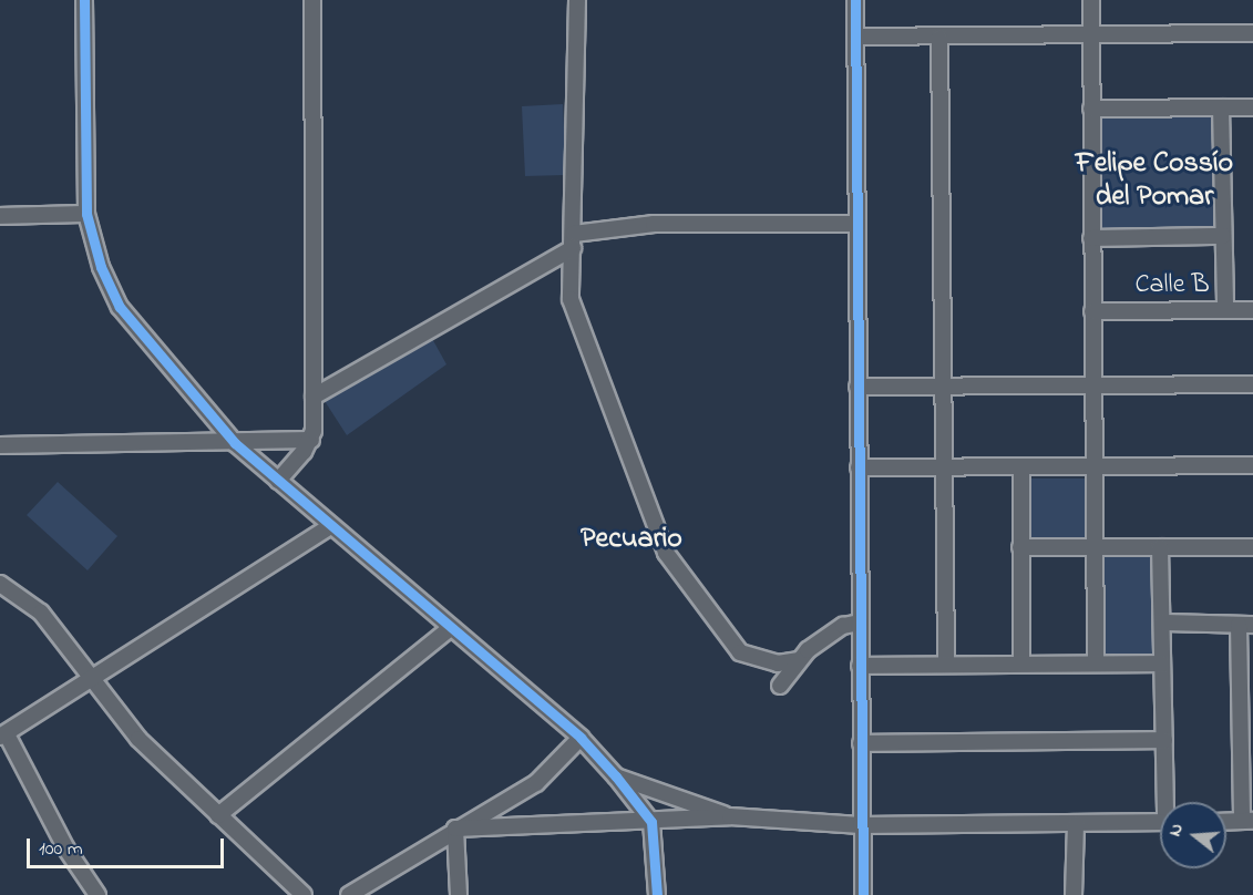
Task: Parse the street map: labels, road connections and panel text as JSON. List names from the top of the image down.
{
  "streets": {
    "street": ["Calle B"]
  },
  "districts": ["Felipe Cossío del Pomar", "Pecuario"],
  "scale_bar": "100 m",
  "north": "left"
}
